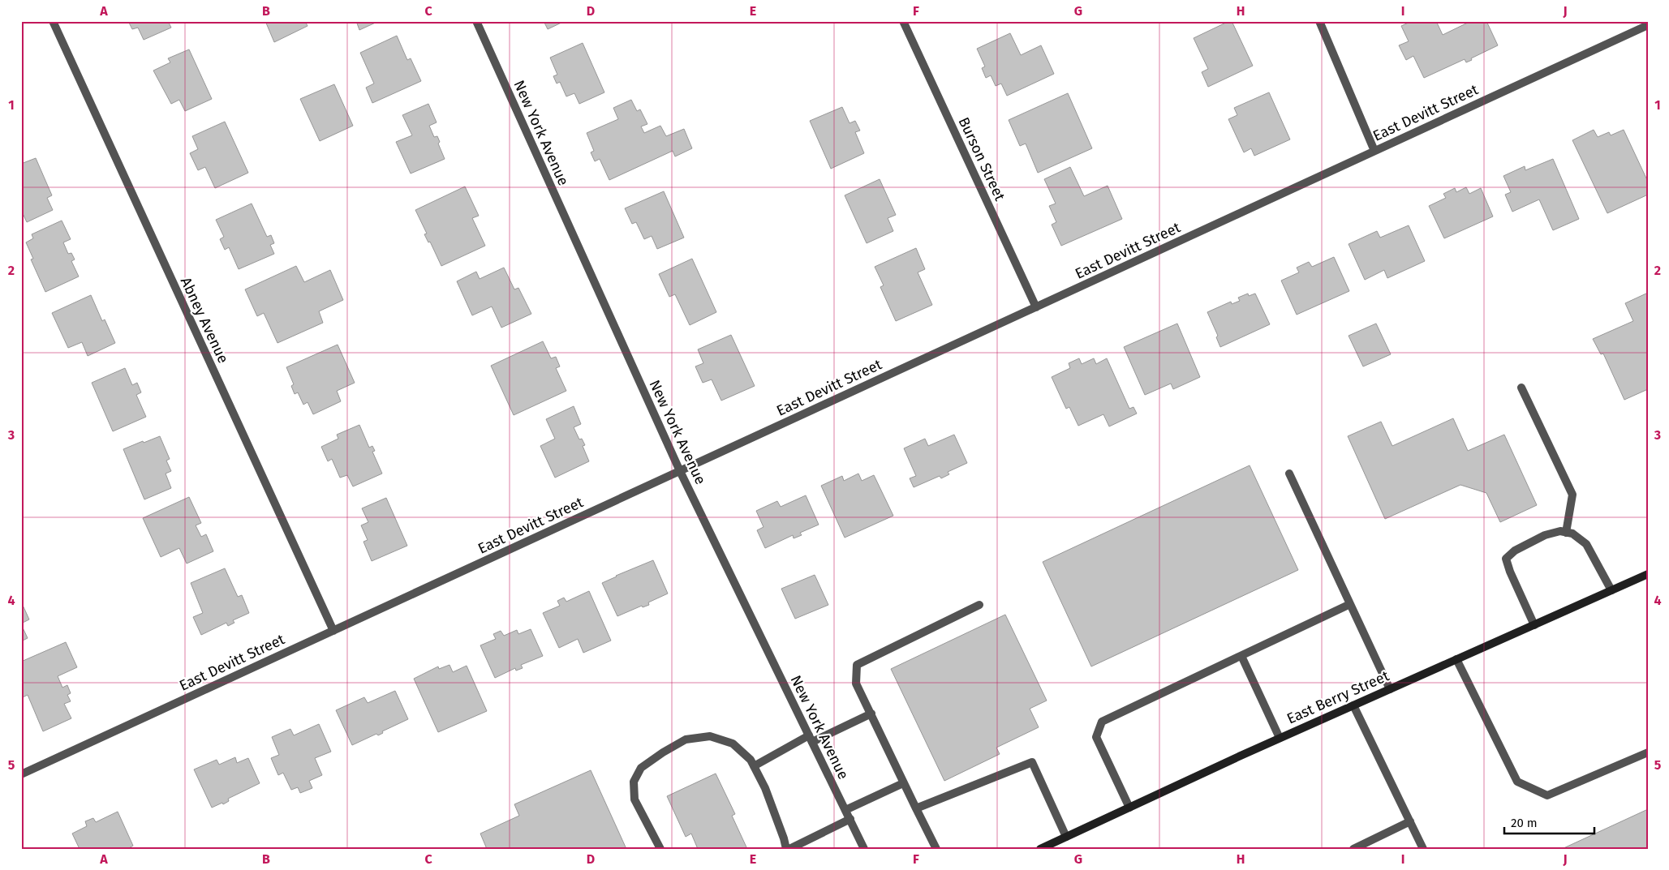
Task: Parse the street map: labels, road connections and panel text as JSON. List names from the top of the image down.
{
  "streets": {
    "main road": ["East Berry Street"],
    "street": [
      "East Devitt Street",
      "New York Avenue",
      "Burson Street",
      "Abney Avenue"
    ]
  },
  "crossings": [
    ["East Devitt Street", "New York Avenue"],
    ["East Devitt Street", "Burson Street"],
    ["East Devitt Street", "Abney Avenue"]
  ],
  "scale_bar": "20 m",
  "grid": {
    "columns": [
      "A",
      "B",
      "C",
      "D",
      "E",
      "F",
      "G",
      "H",
      "I",
      "J"
    ],
    "rows": [
      "1",
      "2",
      "3",
      "4",
      "5"
    ]
  }
}
